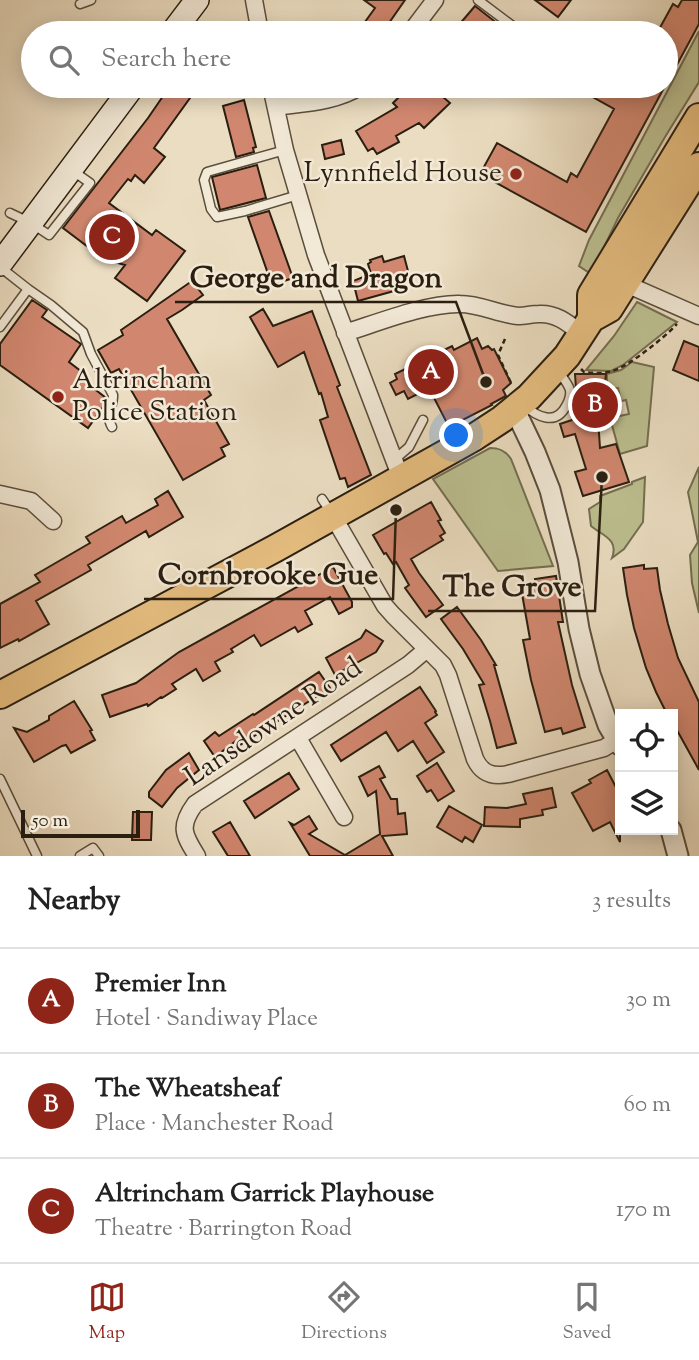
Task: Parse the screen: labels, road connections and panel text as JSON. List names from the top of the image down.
{
  "streets": {
    "street": ["Lansdowne Road"]
  },
  "places": [
    "Lynnfield House",
    "George and Dragon",
    "Altrincham Police Station",
    "The Grove",
    "Cornbrooke Gue"
  ],
  "scale_bar": "50 m",
  "page": {
    "search": "Search here",
    "pins": ["C", "A", "B"],
    "scale": "50 m",
    "heading": ["Nearby", "3 results"],
    "list": [
      {
        "mark": "A",
        "name": "Premier Inn",
        "note": "Hotel · Sandiway Place",
        "value": "30 m"
      },
      {
        "mark": "B",
        "name": "The Wheatsheaf",
        "note": "Place · Manchester Road",
        "value": "60 m"
      },
      {
        "mark": "C",
        "name": "Altrincham Garrick Playhouse",
        "note": "Theatre · Barrington Road",
        "value": "170 m"
      }
    ],
    "nav": ["Map", "Directions", "Saved"]
  }
}
